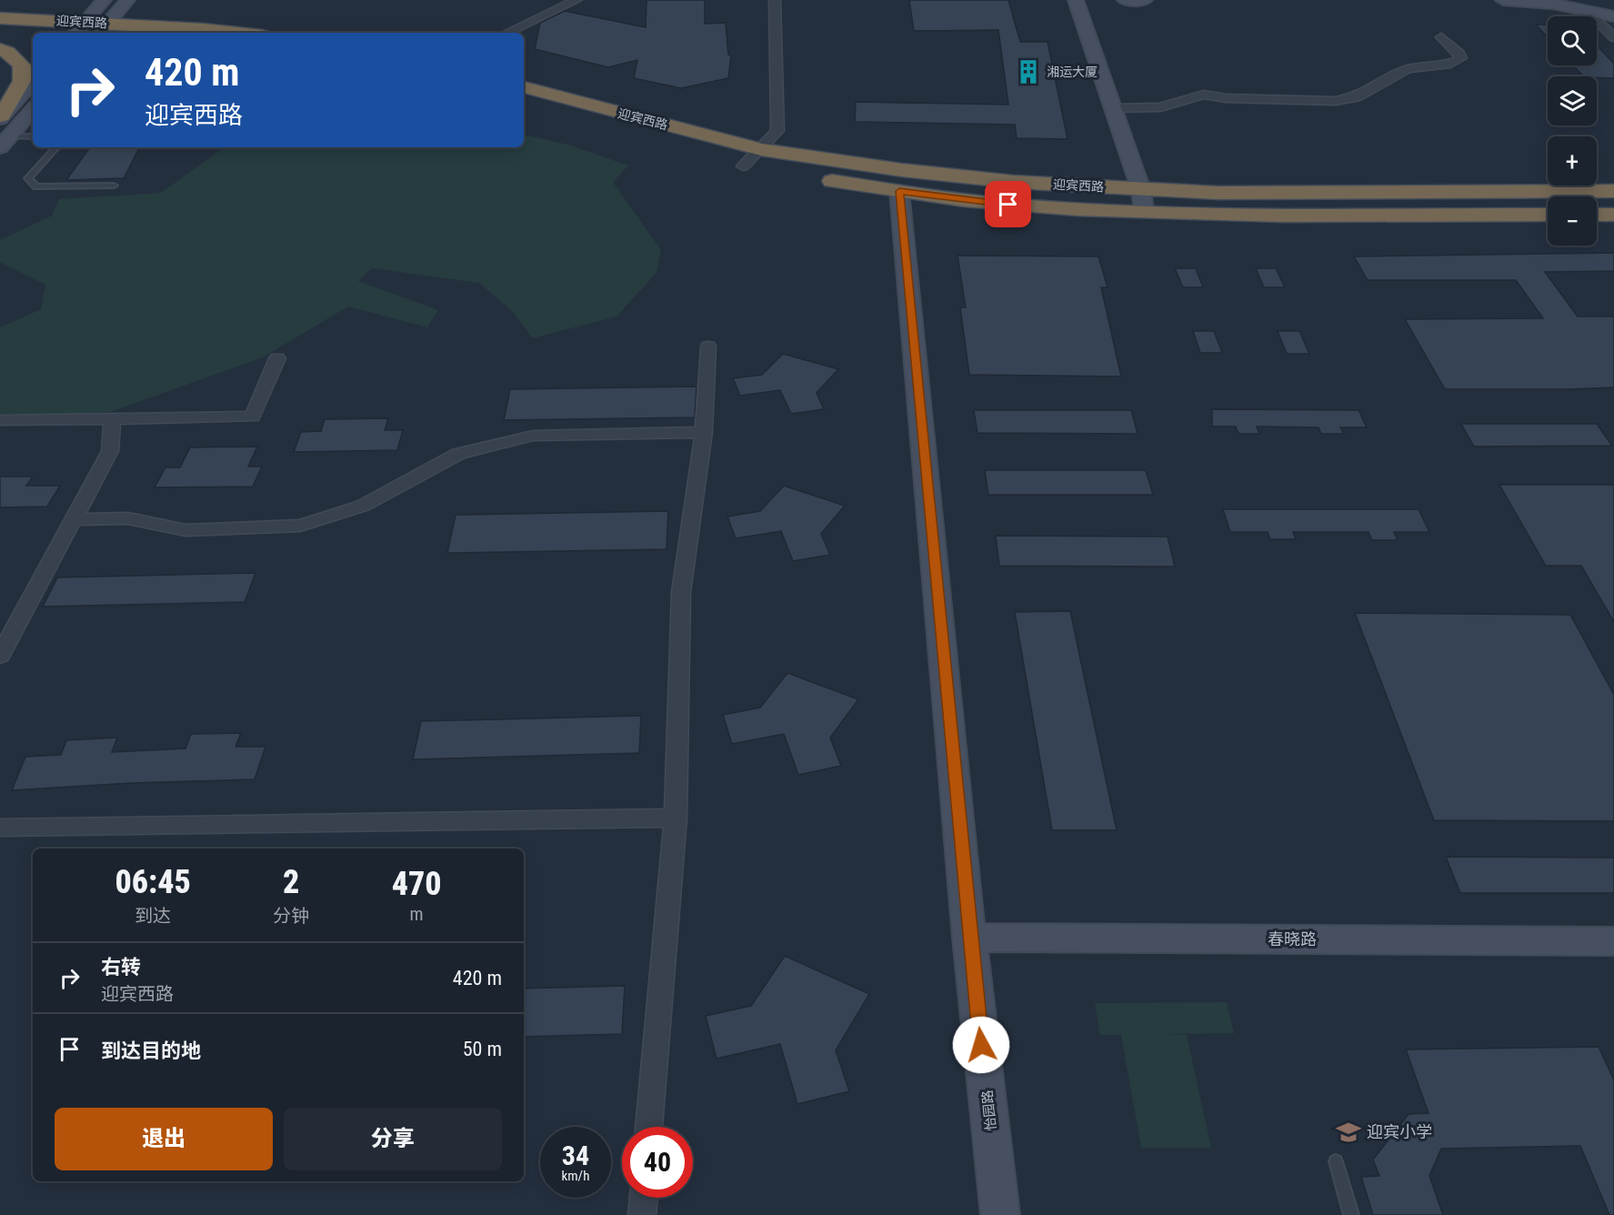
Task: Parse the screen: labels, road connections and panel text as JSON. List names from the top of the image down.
{
  "streets": {
    "highway": ["迎宾西路"],
    "street": ["春晓路", "怡园路"]
  },
  "crossings": [
    ["迎宾西路", "怡园路"],
    ["春晓路", "怡园路"]
  ],
  "places": {
    "building": ["湘运大厦"],
    "school or university": ["迎宾小学"]
  },
  "page": {
    "map_buttons": ["+", "−"],
    "turn": ["420 m", "迎宾西路"],
    "eta": [
      "06:45",
      "到达",
      "2",
      "分钟",
      "470",
      "m"
    ],
    "list": [
      {
        "name": "右转",
        "note": "迎宾西路",
        "value": "420 m"
      },
      {
        "name": "到达目的地",
        "value": "50 m"
      }
    ],
    "buttons": ["退出", "分享"],
    "speed": "34 km/h",
    "limit": "40"
  }
}
